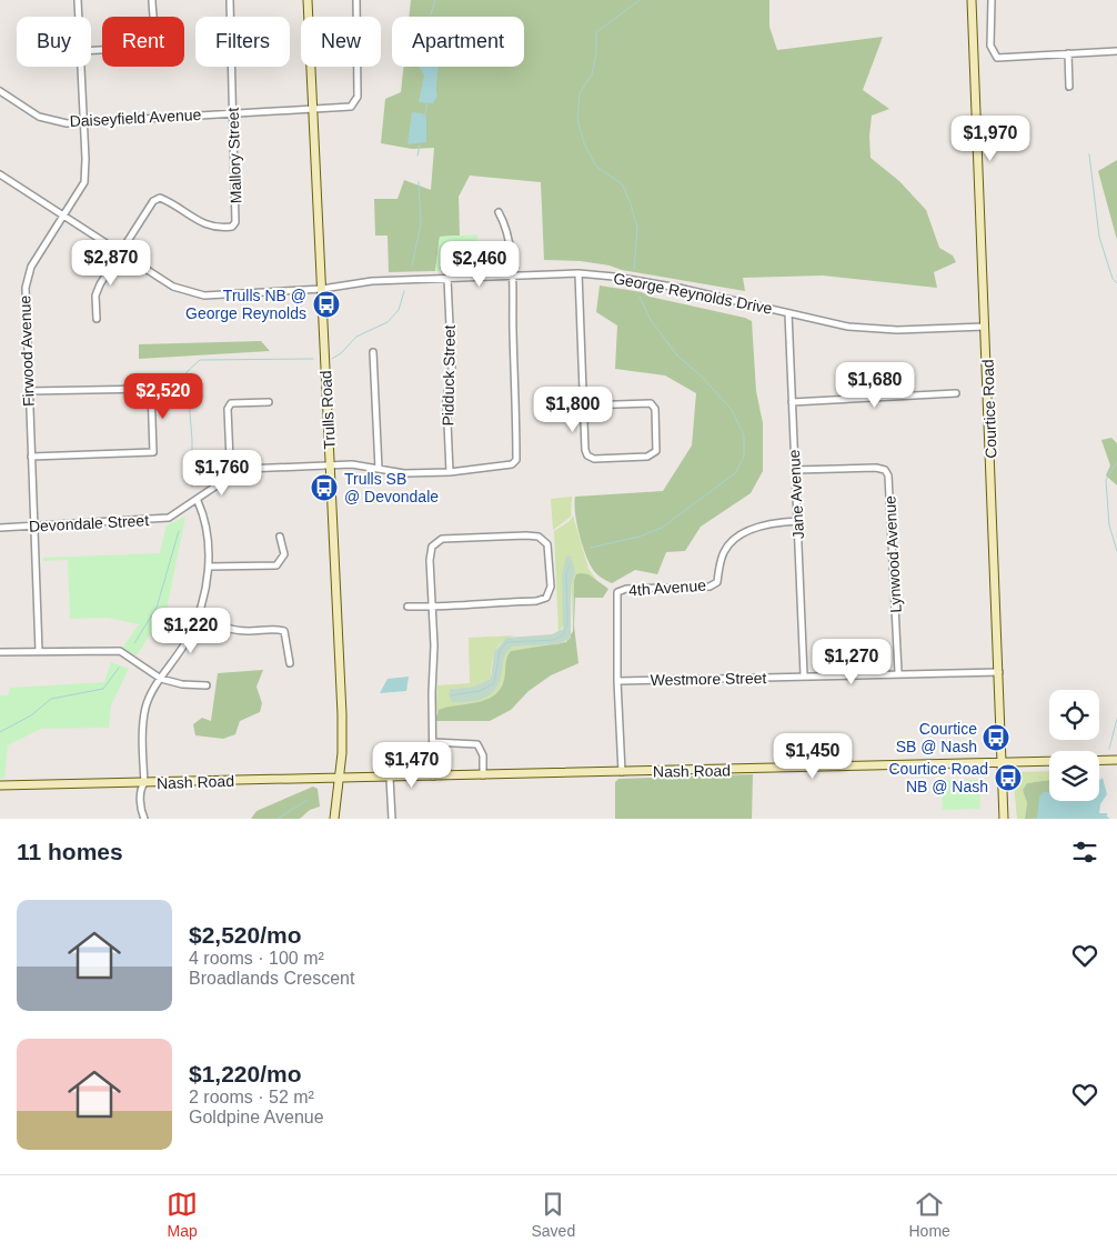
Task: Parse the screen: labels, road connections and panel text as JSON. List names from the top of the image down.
{
  "streets": {
    "street": [
      "Daiseyfield Avenue",
      "Mallory Street",
      "George Reynolds Drive",
      "Firwood Avenue",
      "Pidduck Street",
      "Courtice Road",
      "Trulls Road",
      "Jane Avenue",
      "Devondale Street",
      "Lynwood Avenue",
      "4th Avenue",
      "Westmore Street",
      "Nash Road"
    ]
  },
  "crossings": [
    ["Daiseyfield Avenue", "Mallory Street"],
    ["Daiseyfield Avenue", "Firwood Avenue"],
    ["Daiseyfield Avenue", "Trulls Road"],
    ["Mallory Street", "George Reynolds Drive"],
    ["George Reynolds Drive", "Firwood Avenue"],
    ["George Reynolds Drive", "Pidduck Street"],
    ["George Reynolds Drive", "Courtice Road"],
    ["George Reynolds Drive", "Trulls Road"],
    ["George Reynolds Drive", "Jane Avenue"],
    ["George Reynolds Drive", "Devondale Street"],
    ["Firwood Avenue", "Devondale Street"],
    ["Pidduck Street", "Devondale Street"],
    ["Courtice Road", "Westmore Street"],
    ["Courtice Road", "Nash Road"],
    ["Trulls Road", "Devondale Street"],
    ["Trulls Road", "Nash Road"],
    ["Jane Avenue", "Lynwood Avenue"],
    ["Jane Avenue", "4th Avenue"],
    ["Jane Avenue", "Westmore Street"],
    ["Lynwood Avenue", "Westmore Street"],
    ["4th Avenue", "Westmore Street"],
    ["4th Avenue", "Nash Road"]
  ],
  "places": {
    "bus stop": [
      "Trulls NB @ George Reynolds",
      "Trulls SB @ Devondale",
      "Courtice SB @ Nash",
      "Courtice Road NB @ Nash"
    ]
  },
  "page": {
    "chip": [
      "Buy",
      "Rent",
      "Filters",
      "New",
      "Apartment"
    ],
    "price": [
      "$1,970",
      "$2,870",
      "$2,460",
      "$1,680",
      "$2,520",
      "$1,800",
      "$1,760",
      "$1,220",
      "$1,270",
      "$1,450",
      "$1,470"
    ],
    "heading": "11 homes",
    "list": [
      {
        "name": "$2,520/mo",
        "note": "4 rooms · 100 m² · Broadlands Crescent"
      },
      {
        "name": "$1,220/mo",
        "note": "2 rooms · 52 m² · Goldpine Avenue"
      }
    ],
    "tabs": ["Map", "Saved", "Home"]
  }
}
